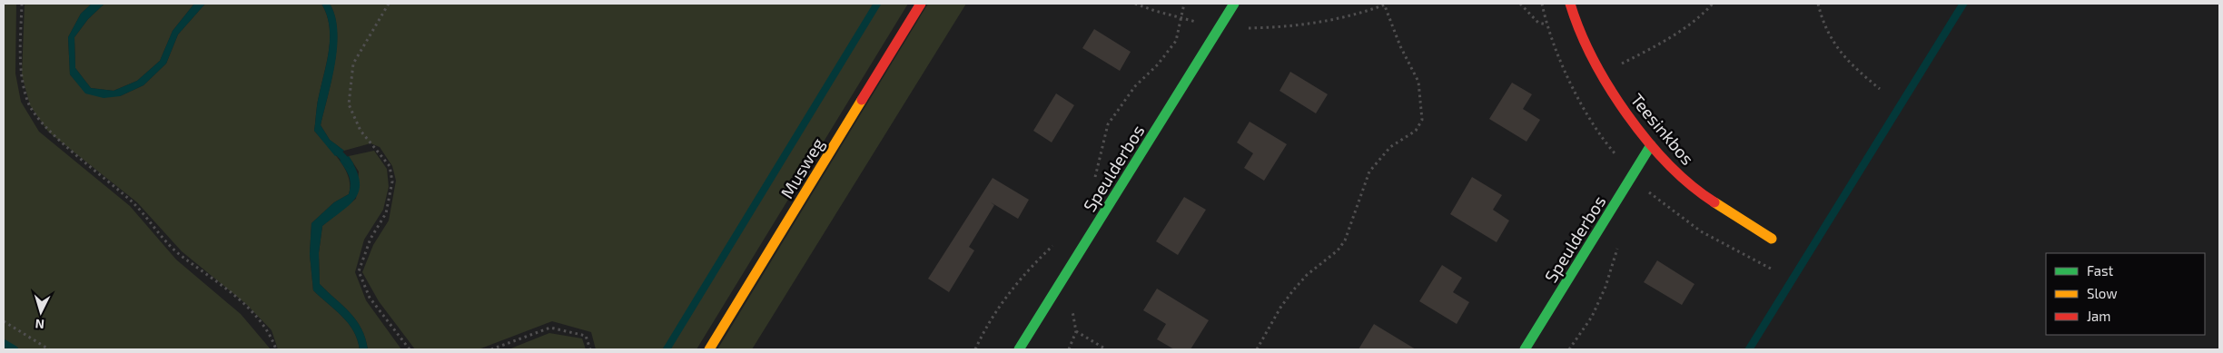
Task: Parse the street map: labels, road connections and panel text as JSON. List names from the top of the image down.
{
  "streets": {
    "street": ["Teesinkbos", "Musweg", "Speulderbos"]
  },
  "crossings": [
    ["Teesinkbos", "Speulderbos"]
  ],
  "legend": ["Fast", "Slow", "Jam"],
  "north": "bottom"
}
